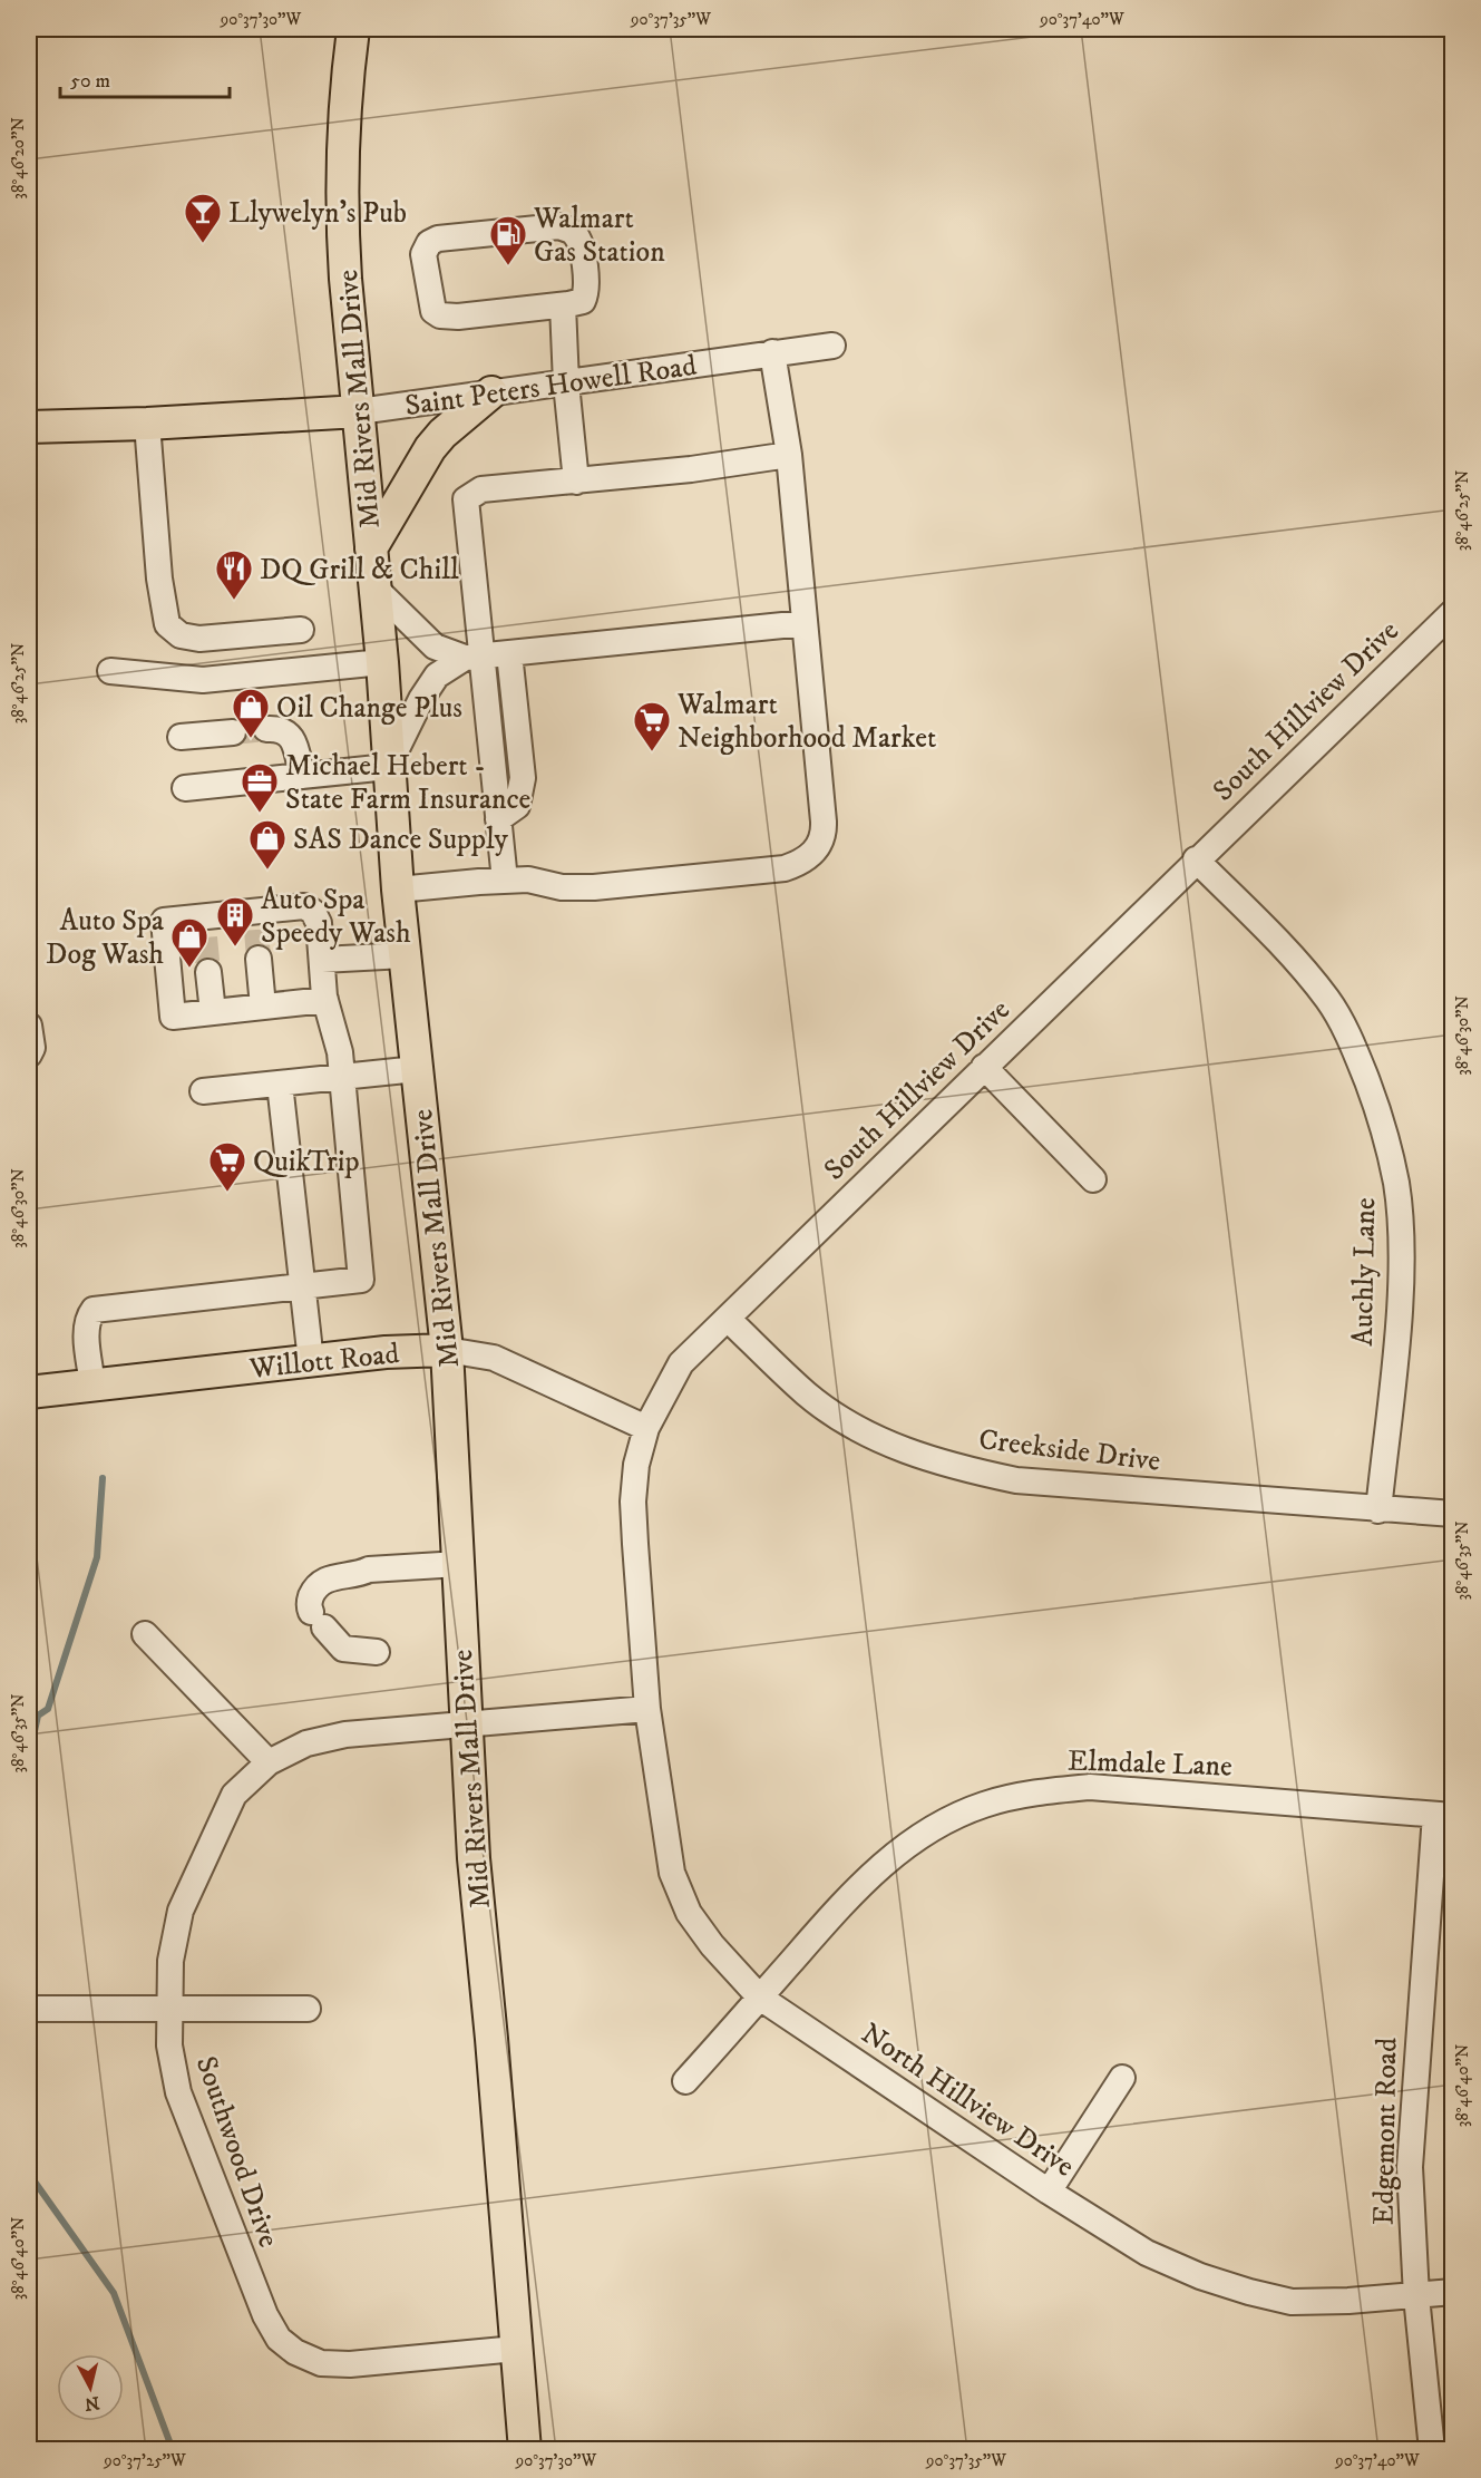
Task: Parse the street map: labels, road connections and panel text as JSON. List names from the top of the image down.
{
  "streets": {
    "main road": ["Saint Peters Howell Road", "Mid Rivers Mall Drive", "Willott Road"],
    "street": [
      "South Hillview Drive",
      "Auchly Lane",
      "Creekside Drive",
      "Elmdale Lane",
      "North Hillview Drive",
      "Edgemont Road",
      "Southwood Drive"
    ]
  },
  "crossings": [
    ["Saint Peters Howell Road", "Mid Rivers Mall Drive"],
    ["Mid Rivers Mall Drive", "Willott Road"],
    ["Mid Rivers Mall Drive", "Southwood Drive"],
    ["South Hillview Drive", "Auchly Lane"],
    ["South Hillview Drive", "Willott Road"],
    ["South Hillview Drive", "Creekside Drive"],
    ["South Hillview Drive", "North Hillview Drive"],
    ["South Hillview Drive", "Southwood Drive"],
    ["Auchly Lane", "Creekside Drive"],
    ["Elmdale Lane", "North Hillview Drive"],
    ["Elmdale Lane", "Edgemont Road"],
    ["North Hillview Drive", "Edgemont Road"],
    ["North Hillview Drive", "Southwood Drive"]
  ],
  "places": {
    "bar": ["Llywelyn's Pub"],
    "fuel station": ["Walmart Gas Station"],
    "restaurant": ["DQ Grill & Chill"],
    "shop": ["Oil Change Plus", "SAS Dance Supply", "Auto Spa Dog Wash"],
    "supermarket": ["Walmart Neighborhood Market", "QuikTrip"],
    "office": ["Michael Hebert - State Farm Insurance"],
    "building": ["Auto Spa Speedy Wash"]
  },
  "scale_bar": "50 m",
  "north": "bottom",
  "coordinates": [
    "90°37'30\"W",
    "90°37'35\"W",
    "90°37'40\"W",
    "38°46'20\"N",
    "38°46'25\"N",
    "38°46'30\"N",
    "38°46'35\"N",
    "38°46'40\"N",
    "90°37'25\"W"
  ]
}
